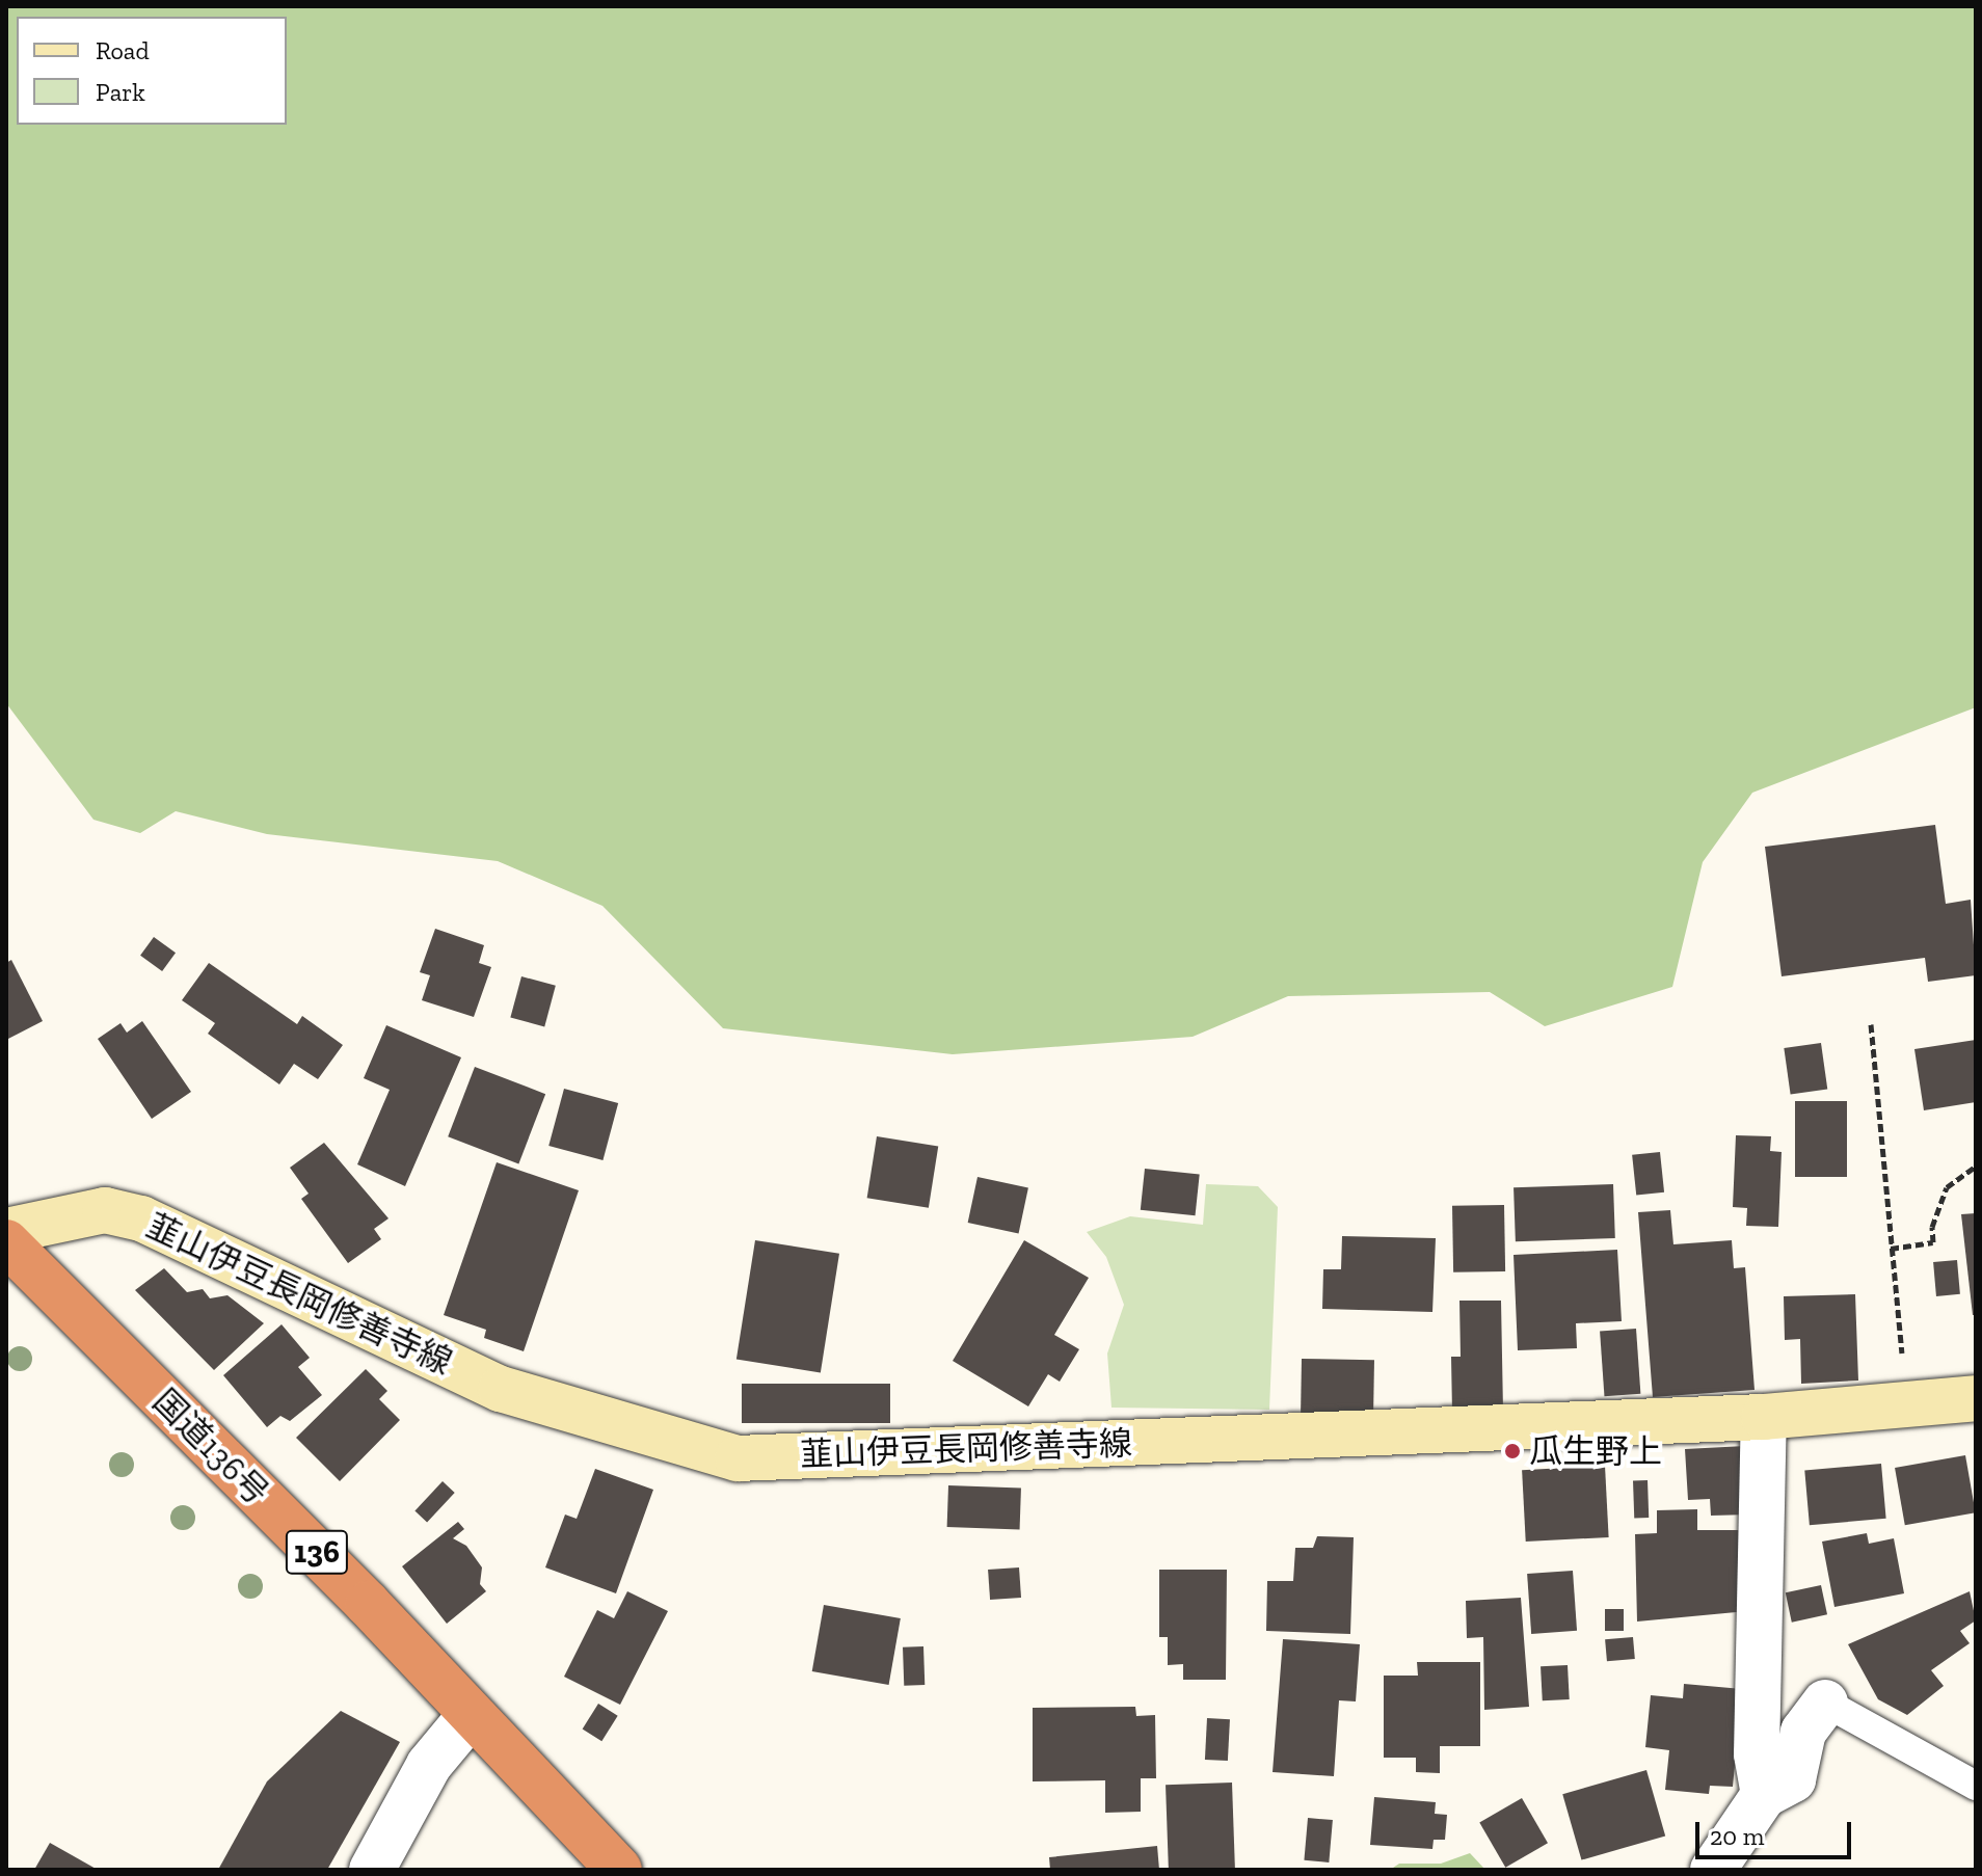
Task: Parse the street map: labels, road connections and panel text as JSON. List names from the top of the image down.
{
  "streets": {
    "highway": ["国道136号", "136"],
    "main road": ["韮山伊豆長岡修善寺線"]
  },
  "places": ["瓜生野上"],
  "legend": ["Road", "Park"],
  "scale_bar": "20 m"
}
